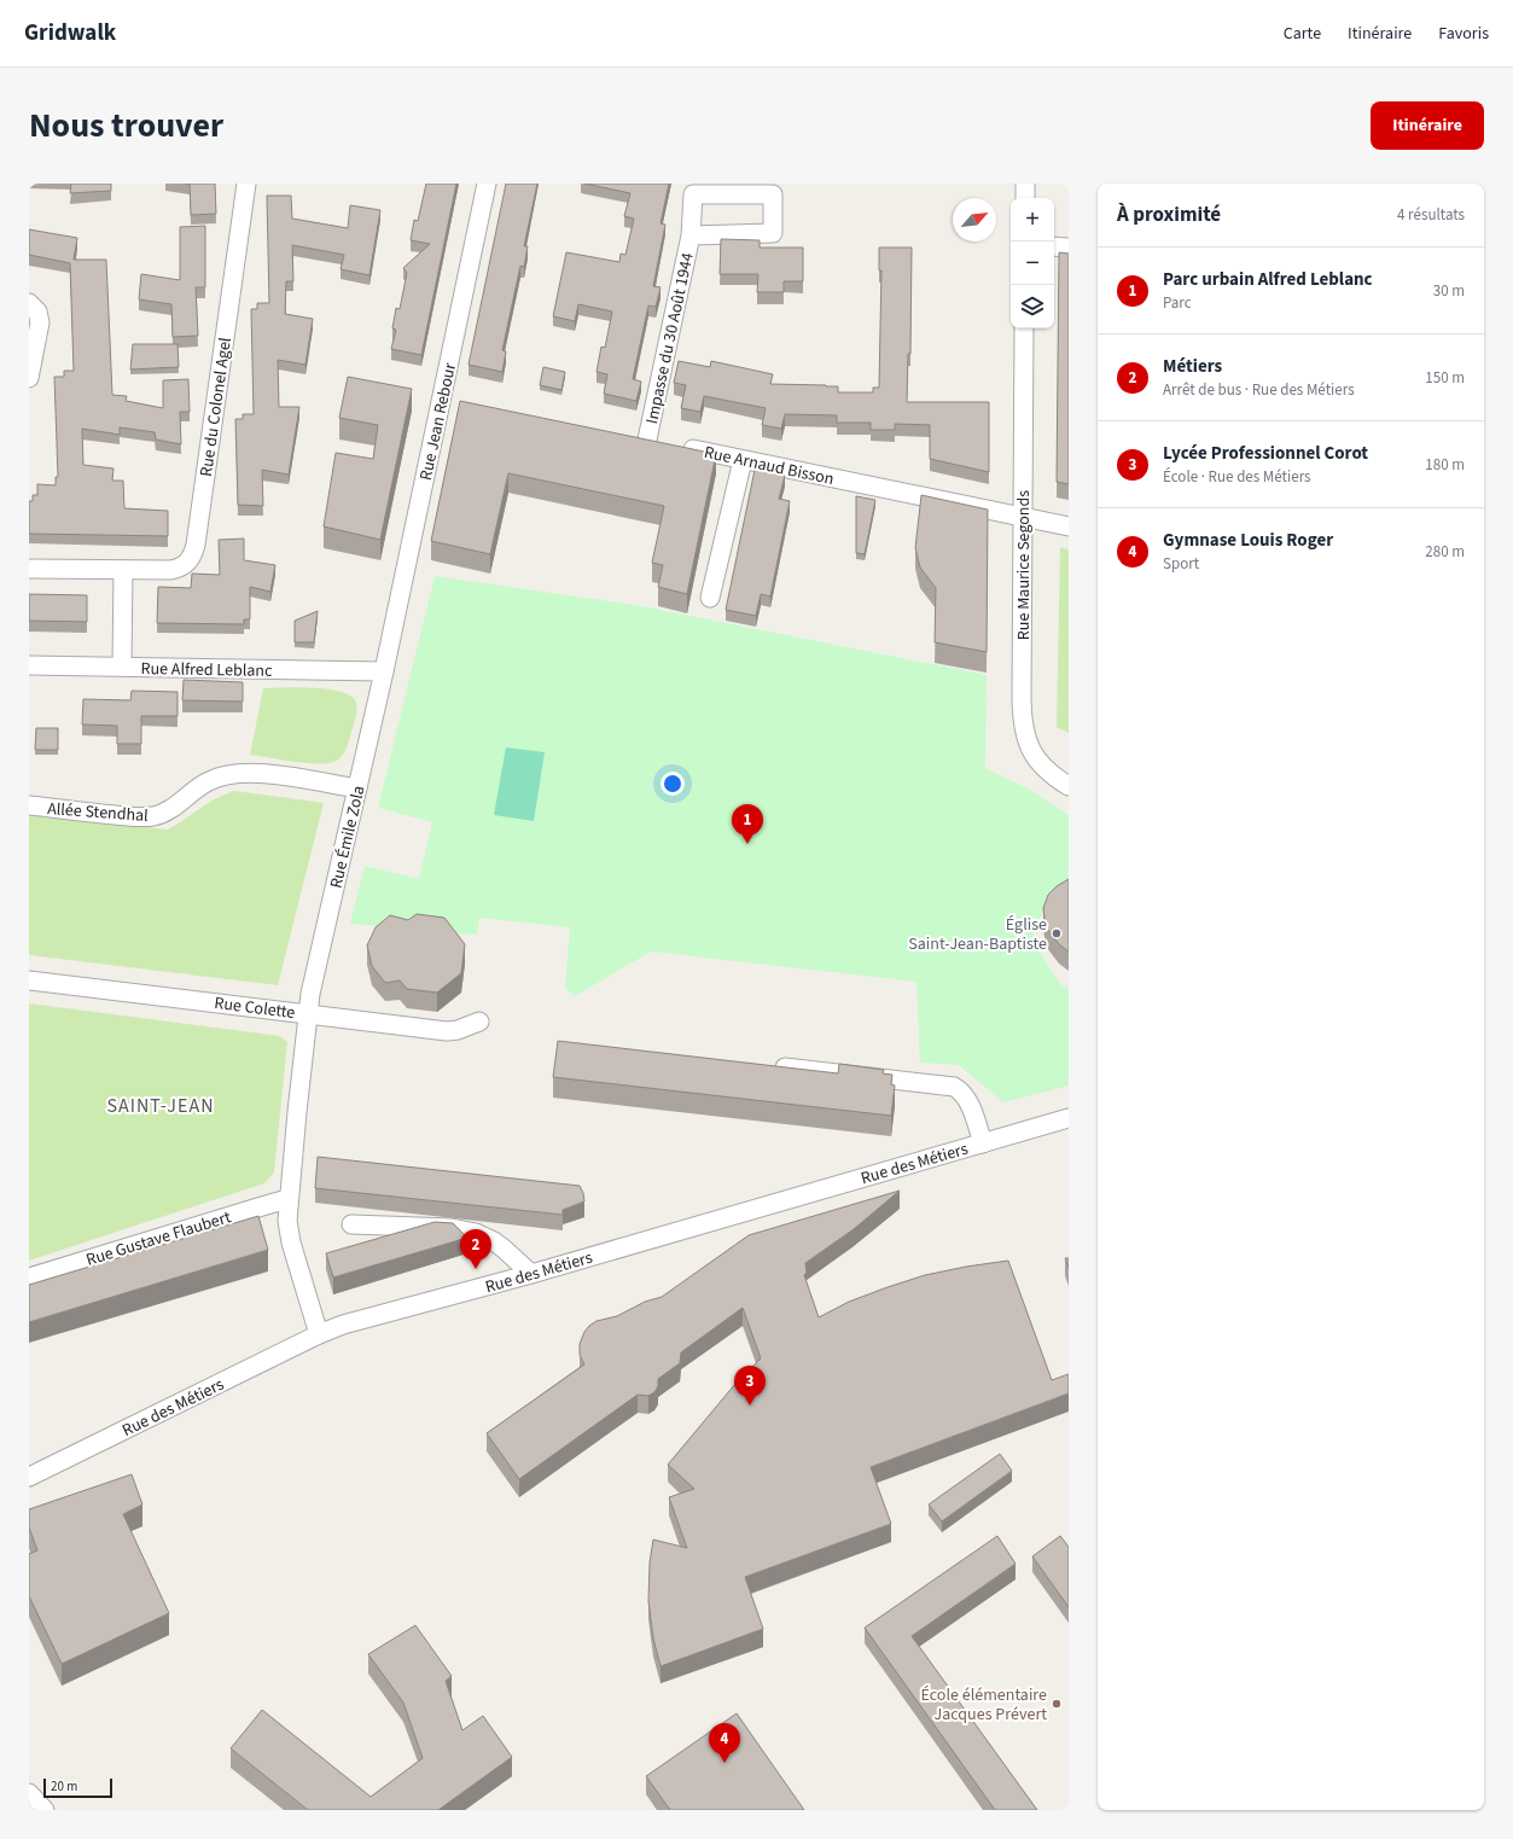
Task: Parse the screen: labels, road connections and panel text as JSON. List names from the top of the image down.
{
  "streets": {
    "street": [
      "Impasse du 30 Août 1944",
      "Rue du Colonel Agel",
      "Rue Jean Rebour",
      "Rue Arnaud Bisson",
      "Rue Maurice Segonds",
      "Rue Alfred Leblanc",
      "Allée Stendhal",
      "Rue Émile Zola",
      "Rue Colette",
      "Rue des Métiers",
      "Rue Gustave Flaubert"
    ]
  },
  "crossings": [
    ["Impasse du 30 Août 1944", "Rue Arnaud Bisson"],
    ["Rue Jean Rebour", "Rue Alfred Leblanc"],
    ["Rue Jean Rebour", "Rue Émile Zola"],
    ["Rue Arnaud Bisson", "Rue Maurice Segonds"],
    ["Rue Alfred Leblanc", "Rue Émile Zola"],
    ["Allée Stendhal", "Rue Émile Zola"],
    ["Rue Émile Zola", "Rue Colette"],
    ["Rue Émile Zola", "Rue des Métiers"],
    ["Rue Émile Zola", "Rue Gustave Flaubert"]
  ],
  "districts": ["SAINT-JEAN"],
  "places": ["Église Saint-Jean-Baptiste", "École élémentaire Jacques Prévert"],
  "scale_bar": "20 m",
  "north": "top right",
  "page": {
    "header": "Gridwalk",
    "nav": ["Carte", "Itinéraire", "Favoris"],
    "title": "Nous trouver",
    "buttons": "Itinéraire",
    "heading": ["À proximité", "4 résultats"],
    "map_buttons": ["+", "−"],
    "list": [
      {
        "mark": "1",
        "name": "Parc urbain Alfred Leblanc",
        "note": "Parc",
        "value": "30 m"
      },
      {
        "mark": "2",
        "name": "Métiers",
        "note": "Arrêt de bus · Rue des Métiers",
        "value": "150 m"
      },
      {
        "mark": "3",
        "name": "Lycée Professionnel Corot",
        "note": "École · Rue des Métiers",
        "value": "180 m"
      },
      {
        "mark": "4",
        "name": "Gymnase Louis Roger",
        "note": "Sport",
        "value": "280 m"
      }
    ],
    "pins": [
      "1",
      "2",
      "3",
      "4"
    ],
    "scale": "20 m"
  }
}
